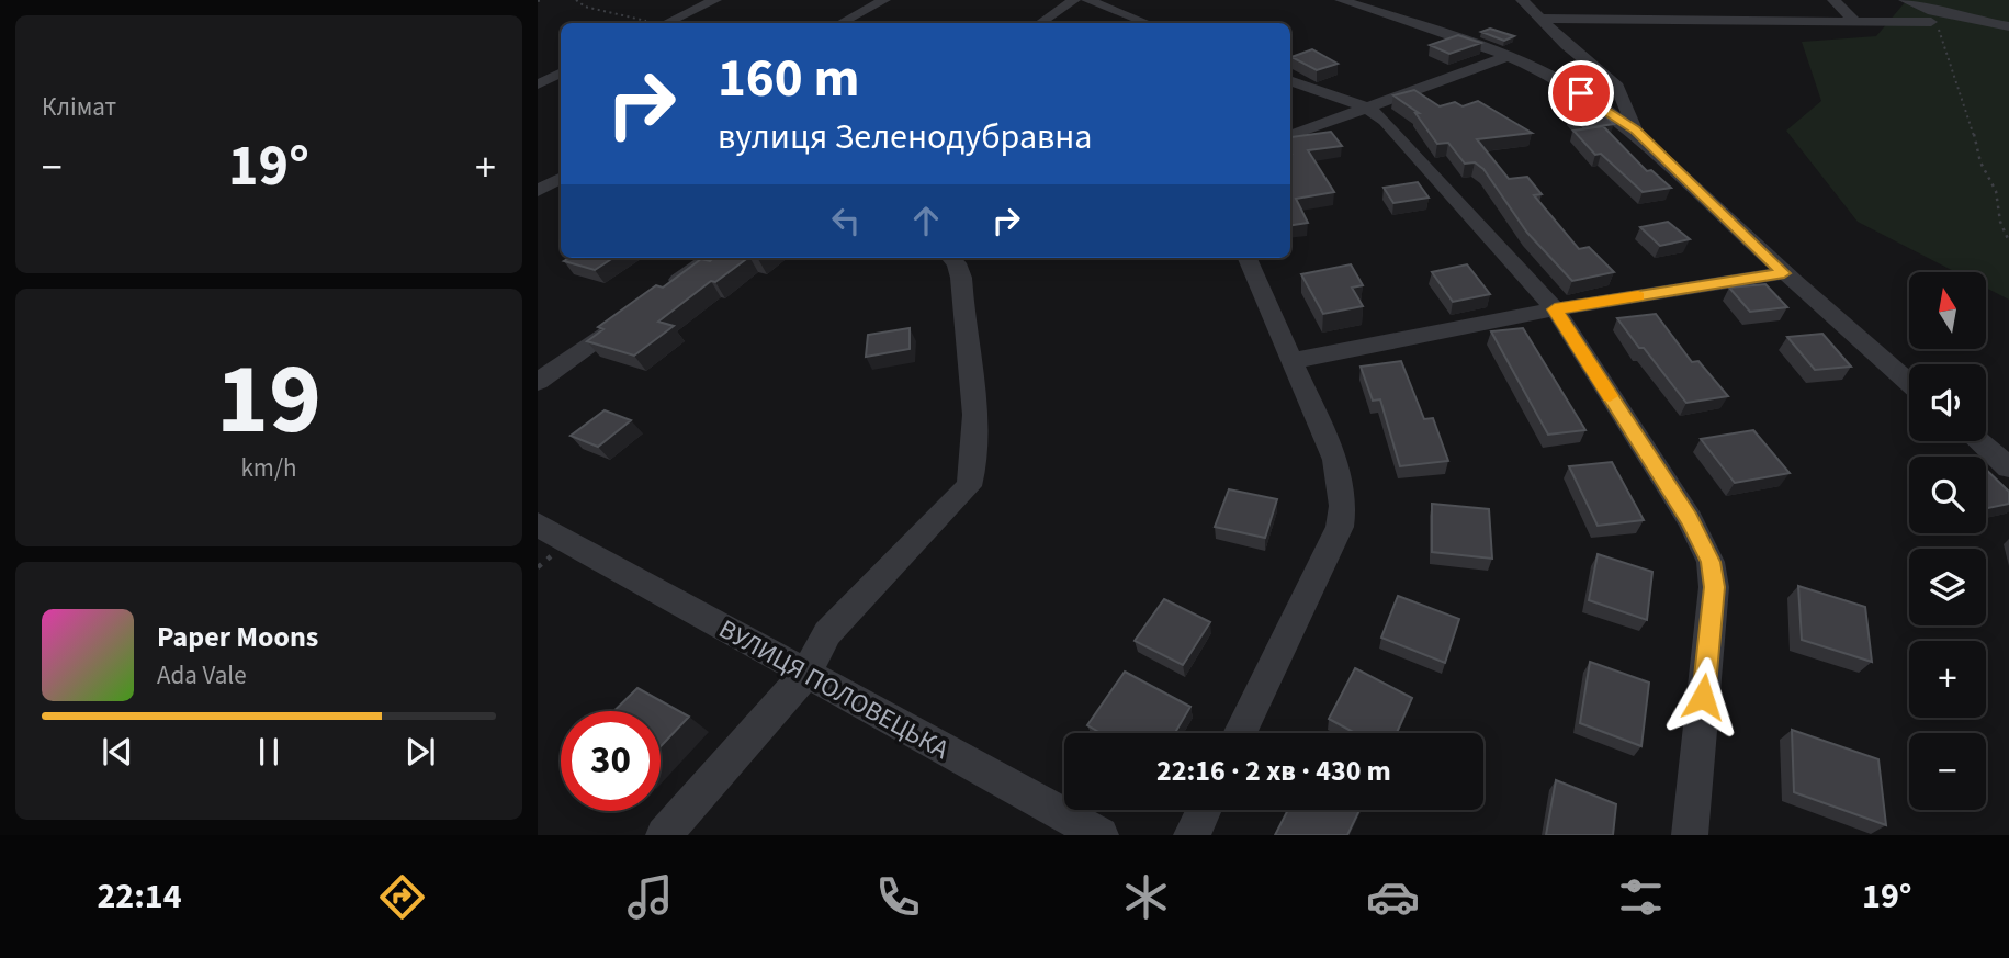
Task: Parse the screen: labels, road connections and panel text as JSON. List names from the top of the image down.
{
  "streets": {
    "street": ["ВУЛИЦЯ ПОЛОВЕЦЬКА"]
  },
  "north": "top",
  "page": {
    "tile": [
      "Клімат",
      ["19", "km/h"]
    ],
    "turn": ["160 m", "вулиця Зеленодубравна"],
    "heat": ["−", "19°", "+"],
    "map_buttons": ["+", "−"],
    "song": ["Paper Moons", "Ada Vale"],
    "limit": "30",
    "trip": "22:16 · 2 хв · 430 m",
    "tabs": ["22:14", "19°"]
  }
}
